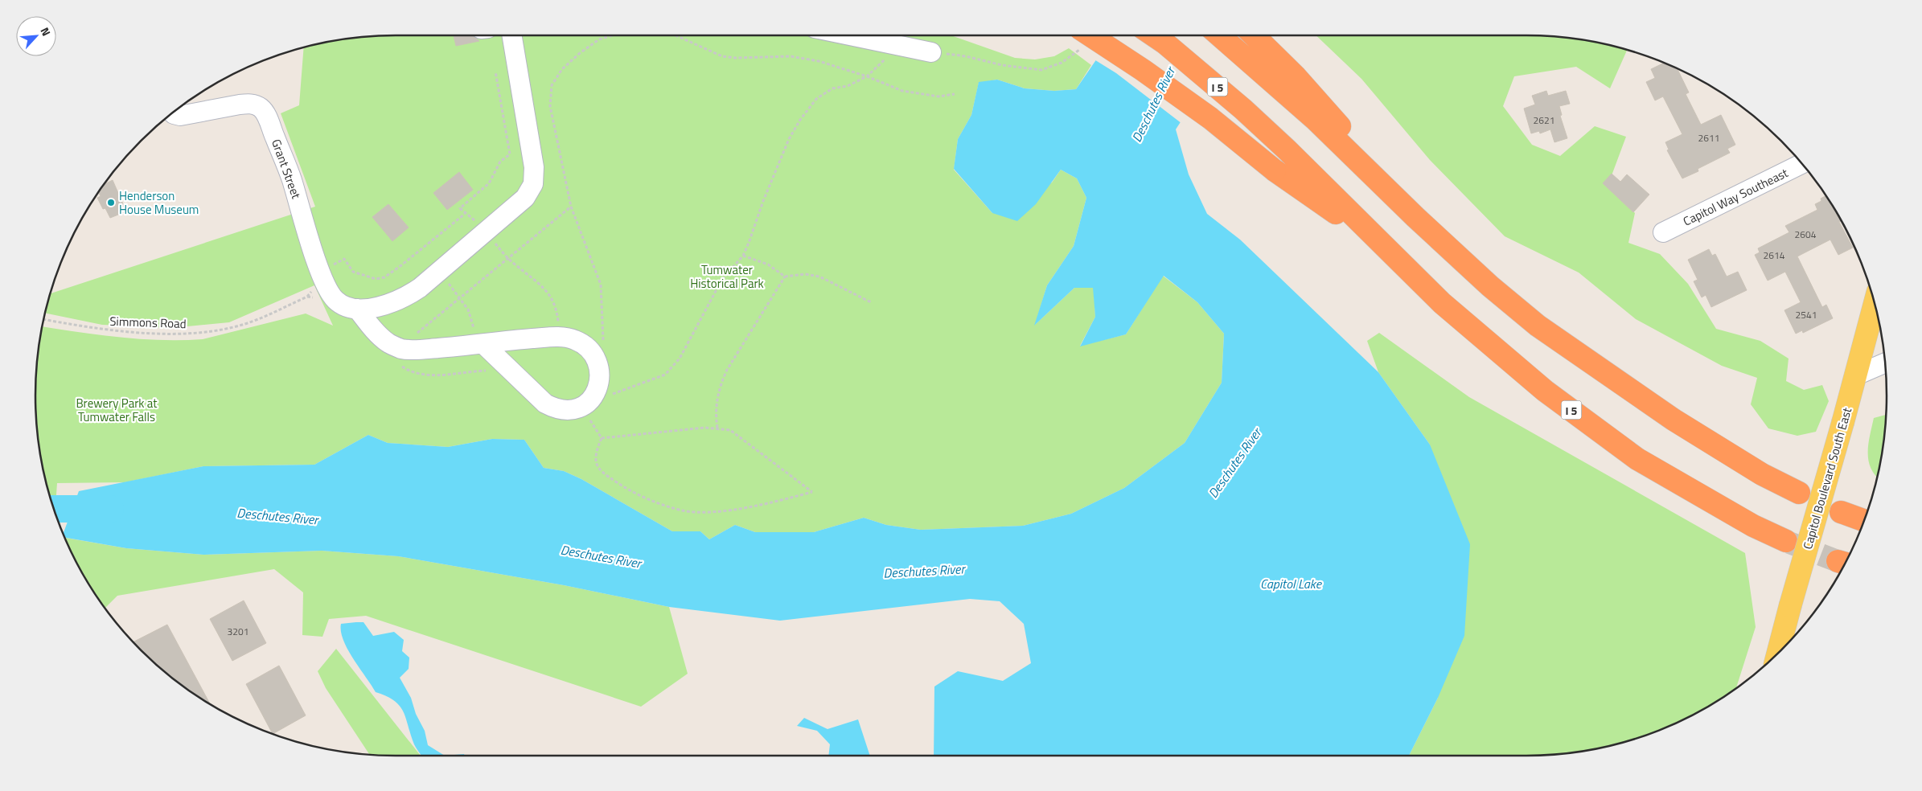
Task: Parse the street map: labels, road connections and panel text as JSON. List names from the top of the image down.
{
  "streets": {
    "highway": ["I 5"],
    "main road": ["Capitol Boulevard South East"],
    "street": ["Grant Street", "Capitol Way Southeast"],
    "path": ["Simmons Road"]
  },
  "water": ["Deschutes River", "Capitol Lake"],
  "parks": ["Tumwater Historical Park", "Brewery Park at Tumwater Falls"],
  "places": ["Henderson House Museum"],
  "house_numbers": [
    "2621",
    "2611",
    "2604",
    "2614",
    "2541",
    "3201"
  ],
  "north": "top right"
}
